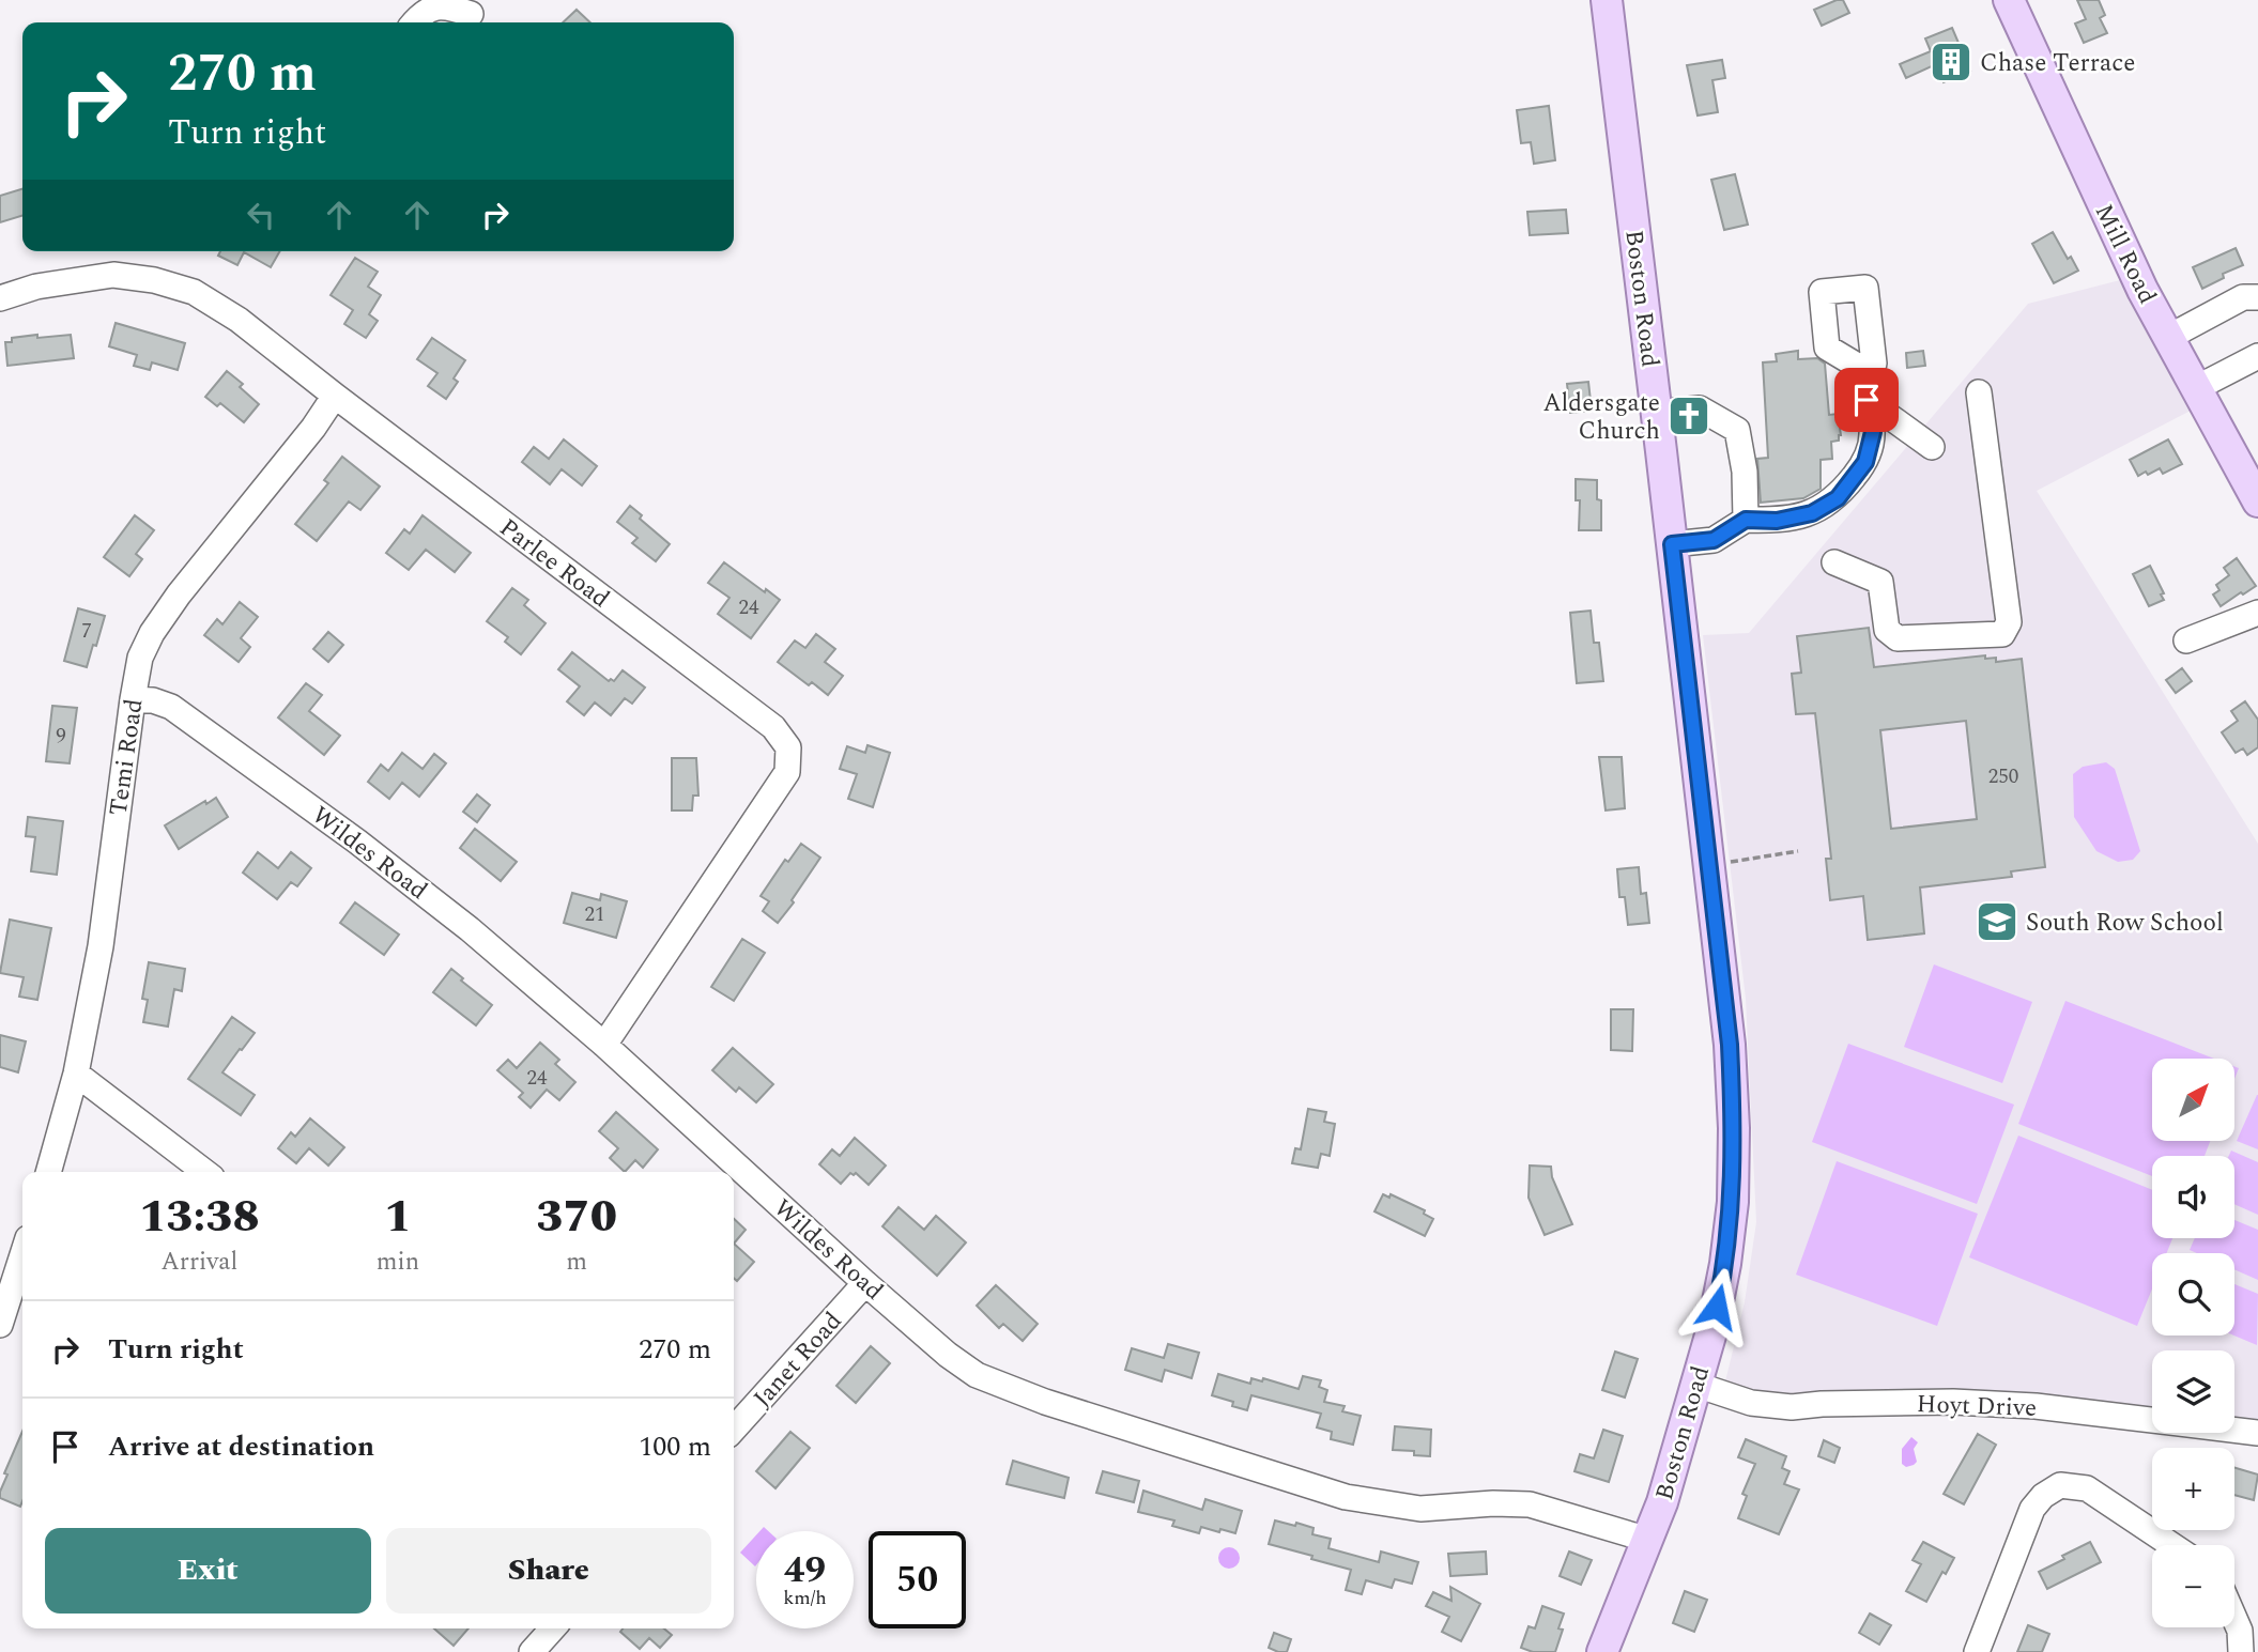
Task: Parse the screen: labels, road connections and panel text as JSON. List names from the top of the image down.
{
  "streets": {
    "main road": ["Mill Road", "Boston Road"],
    "street": [
      "Parlee Road",
      "Temi Road",
      "Wildes Road",
      "Janet Road",
      "Hoyt Drive"
    ]
  },
  "crossings": [
    ["Boston Road", "Wildes Road"],
    ["Boston Road", "Hoyt Drive"],
    ["Parlee Road", "Temi Road"],
    ["Parlee Road", "Wildes Road"],
    ["Temi Road", "Wildes Road"],
    ["Wildes Road", "Janet Road"]
  ],
  "places": {
    "building": ["Chase Terrace"],
    "church": ["Aldersgate Church"],
    "school or university": ["South Row School"]
  },
  "house_numbers": [
    "24",
    "7",
    "9",
    "250",
    "21",
    "24"
  ],
  "north": "top right",
  "page": {
    "turn": ["270 m", "Turn right"],
    "map_buttons": ["+", "−"],
    "eta": [
      "13:38",
      "Arrival",
      "1",
      "min",
      "370",
      "m"
    ],
    "list": [
      {
        "name": "Turn right",
        "value": "270 m"
      },
      {
        "name": "Arrive at destination",
        "value": "100 m"
      }
    ],
    "buttons": ["Exit", "Share"],
    "speed": "49 km/h",
    "limit": "50"
  }
}
